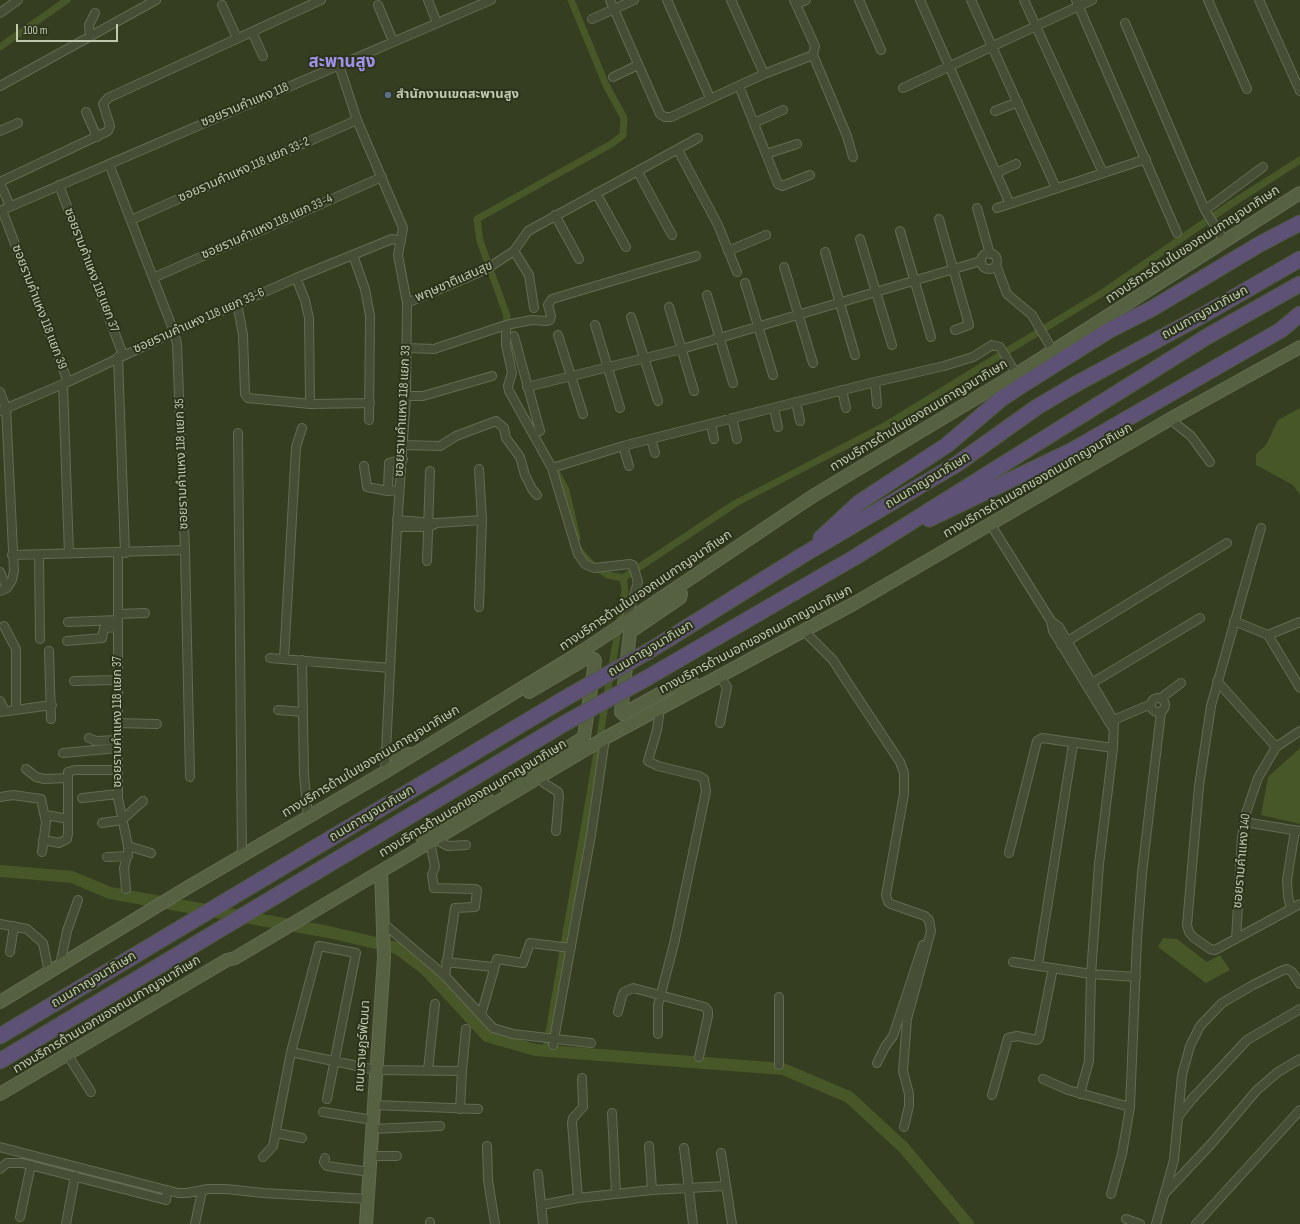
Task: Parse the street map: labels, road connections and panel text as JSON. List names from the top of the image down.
{
  "streets": {
    "highway": ["ถนนกาญจนาภิเษก"],
    "main road": ["ทางบริการด้านในของถนนกาญจนาภิเษก", "ทางบริการด้านนอกของถนนกาญจนาภิเษก", "ถนนราษฏร์พัฒนา"],
    "street": [
      "ซอยรามคำแหง 118",
      "ซอยรามคำแหง 118 แยก 33-2",
      "ซอยรามคำแหง 118 แยก 33-4",
      "ซอยรามคำแหง 118 แยก 37",
      "พฤษชาติแสนสุข",
      "ซอยรามคำแหง 118 แยก 39",
      "ซอยรามคำแหง 118 แยก 33-6",
      "ซอยรามคำแหง 118 แยก 33",
      "ซอยรามคำแหง 118 แยก 35",
      "ซอยรามคำแหง 140"
    ]
  },
  "crossings": [
    ["ซอยรามคำแหง 118", "ซอยรามคำแหง 118 แยก 37"],
    ["ซอยรามคำแหง 118", "ซอยรามคำแหง 118 แยก 39"],
    ["ซอยรามคำแหง 118", "ซอยรามคำแหง 118 แยก 33"],
    ["ซอยรามคำแหง 118", "ซอยรามคำแหง 118 แยก 35"],
    ["ซอยรามคำแหง 118 แยก 33-2", "ซอยรามคำแหง 118 แยก 33"],
    ["ซอยรามคำแหง 118 แยก 33-2", "ซอยรามคำแหง 118 แยก 35"],
    ["ซอยรามคำแหง 118 แยก 33-4", "ซอยรามคำแหง 118 แยก 33"],
    ["ซอยรามคำแหง 118 แยก 33-4", "ซอยรามคำแหง 118 แยก 35"],
    ["ทางบริการด้านในของถนนกาญจนาภิเษก", "ซอยรามคำแหง 118 แยก 33"],
    ["ซอยรามคำแหง 118 แยก 37", "ซอยรามคำแหง 118 แยก 33-6"],
    ["พฤษชาติแสนสุข", "ซอยรามคำแหง 118 แยก 33"],
    ["ซอยรามคำแหง 118 แยก 39", "ซอยรามคำแหง 118 แยก 33-6"],
    ["ซอยรามคำแหง 118 แยก 33-6", "ซอยรามคำแหง 118 แยก 33"],
    ["ซอยรามคำแหง 118 แยก 33-6", "ซอยรามคำแหง 118 แยก 35"],
    ["ทางบริการด้านนอกของถนนกาญจนาภิเษก", "ถนนราษฏร์พัฒนา"]
  ],
  "districts": ["สะพานสูง"],
  "places": ["สำนักงานเขตสะพานสูง"],
  "scale_bar": "100 m"
}
